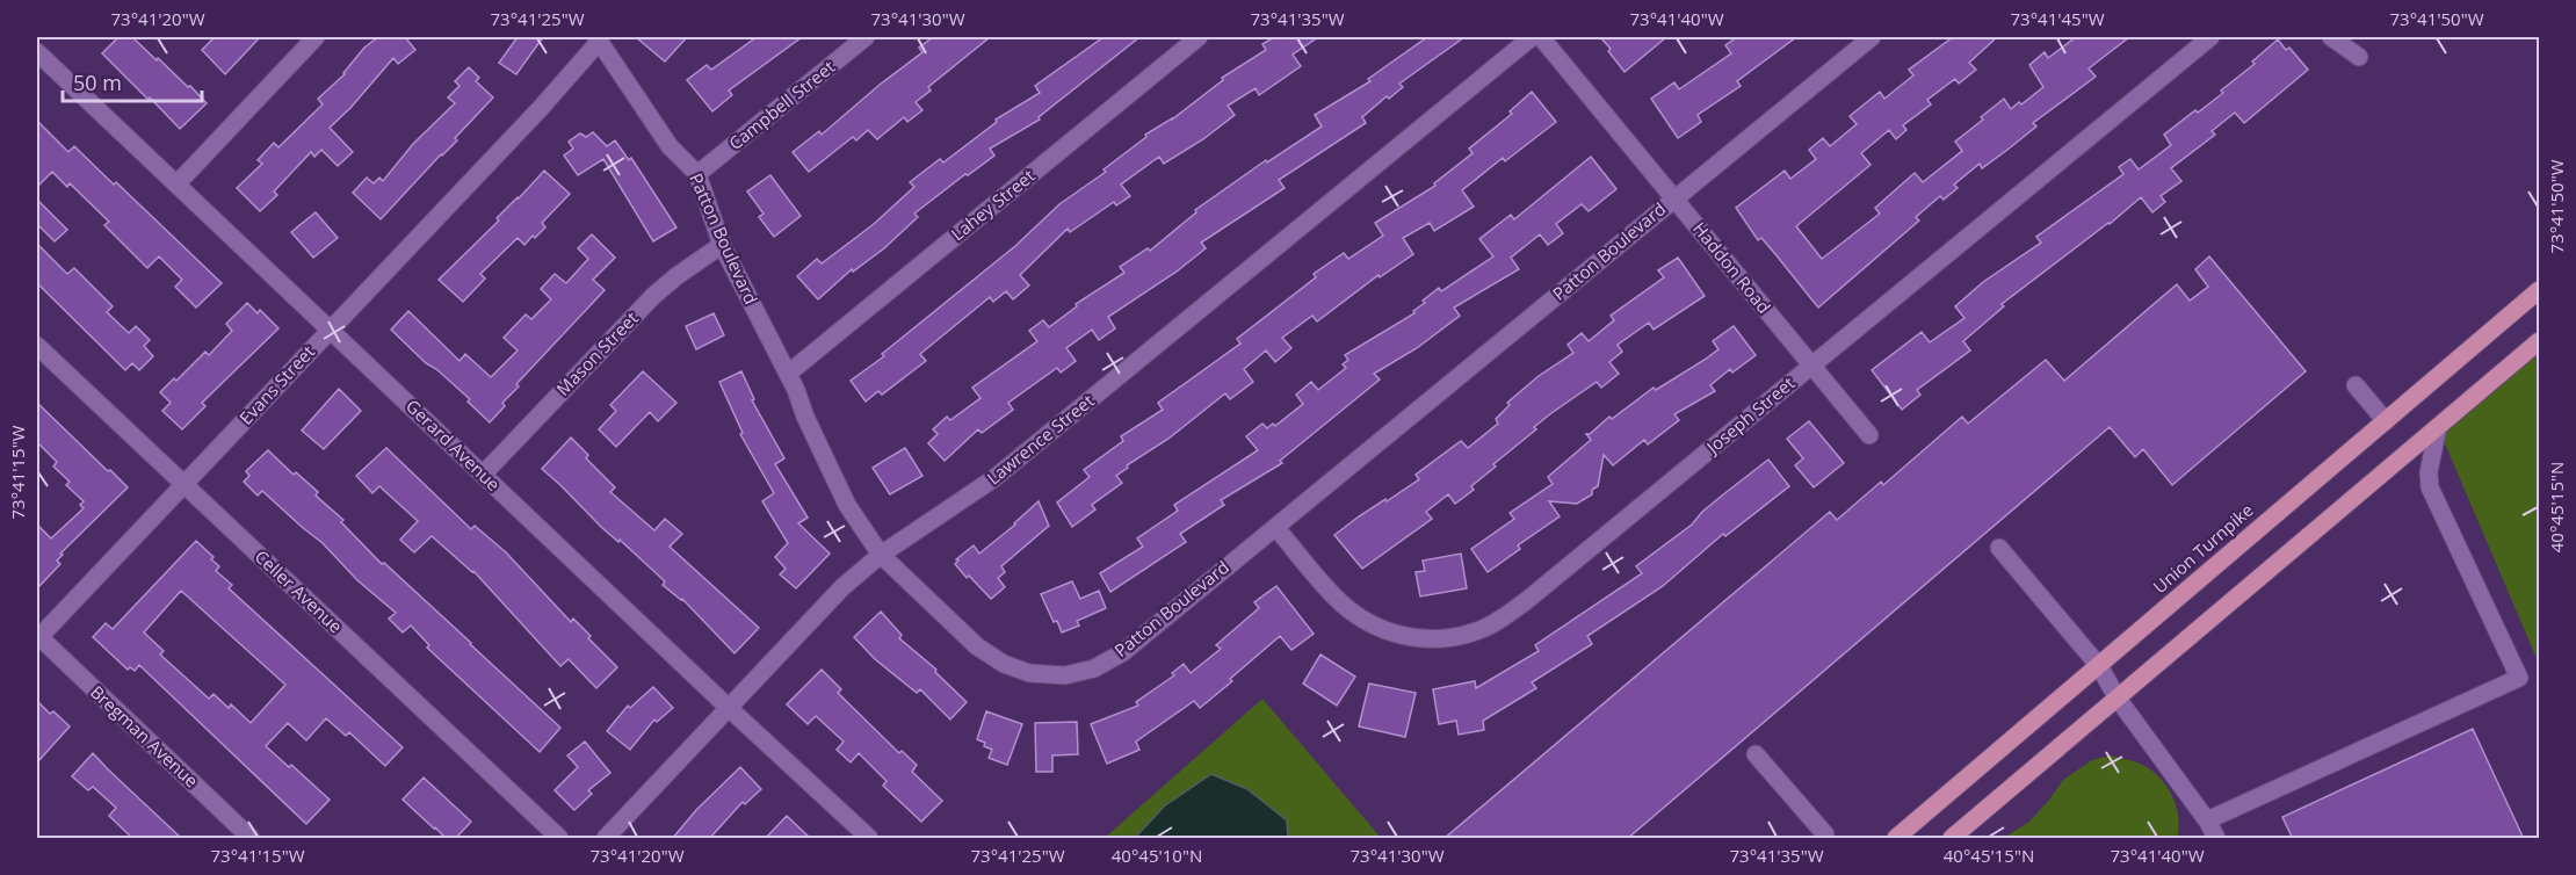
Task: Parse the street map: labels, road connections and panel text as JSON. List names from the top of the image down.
{
  "streets": {
    "main road": ["Union Turnpike"],
    "street": [
      "Campbell Street",
      "Lahey Street",
      "Patton Boulevard",
      "Haddon Road",
      "Mason Street",
      "Evans Street",
      "Joseph Street",
      "Lawrence Street",
      "Gerard Avenue",
      "Celler Avenue",
      "Bregman Avenue"
    ]
  },
  "crossings": [
    ["Campbell Street", "Patton Boulevard"],
    ["Lahey Street", "Patton Boulevard"],
    ["Patton Boulevard", "Haddon Road"],
    ["Patton Boulevard", "Mason Street"],
    ["Patton Boulevard", "Evans Street"],
    ["Patton Boulevard", "Joseph Street"],
    ["Patton Boulevard", "Lawrence Street"],
    ["Haddon Road", "Joseph Street"],
    ["Mason Street", "Gerard Avenue"],
    ["Evans Street", "Gerard Avenue"],
    ["Evans Street", "Celler Avenue"],
    ["Evans Street", "Bregman Avenue"],
    ["Lawrence Street", "Gerard Avenue"]
  ],
  "scale_bar": "50 m",
  "coordinates": [
    "73°41'20\"W",
    "73°41'25\"W",
    "73°41'30\"W",
    "73°41'35\"W",
    "73°41'40\"W",
    "73°41'45\"W",
    "73°41'50\"W",
    "73°41'15\"W",
    "40°45'15\"N",
    "40°45'10\"N"
  ]
}
